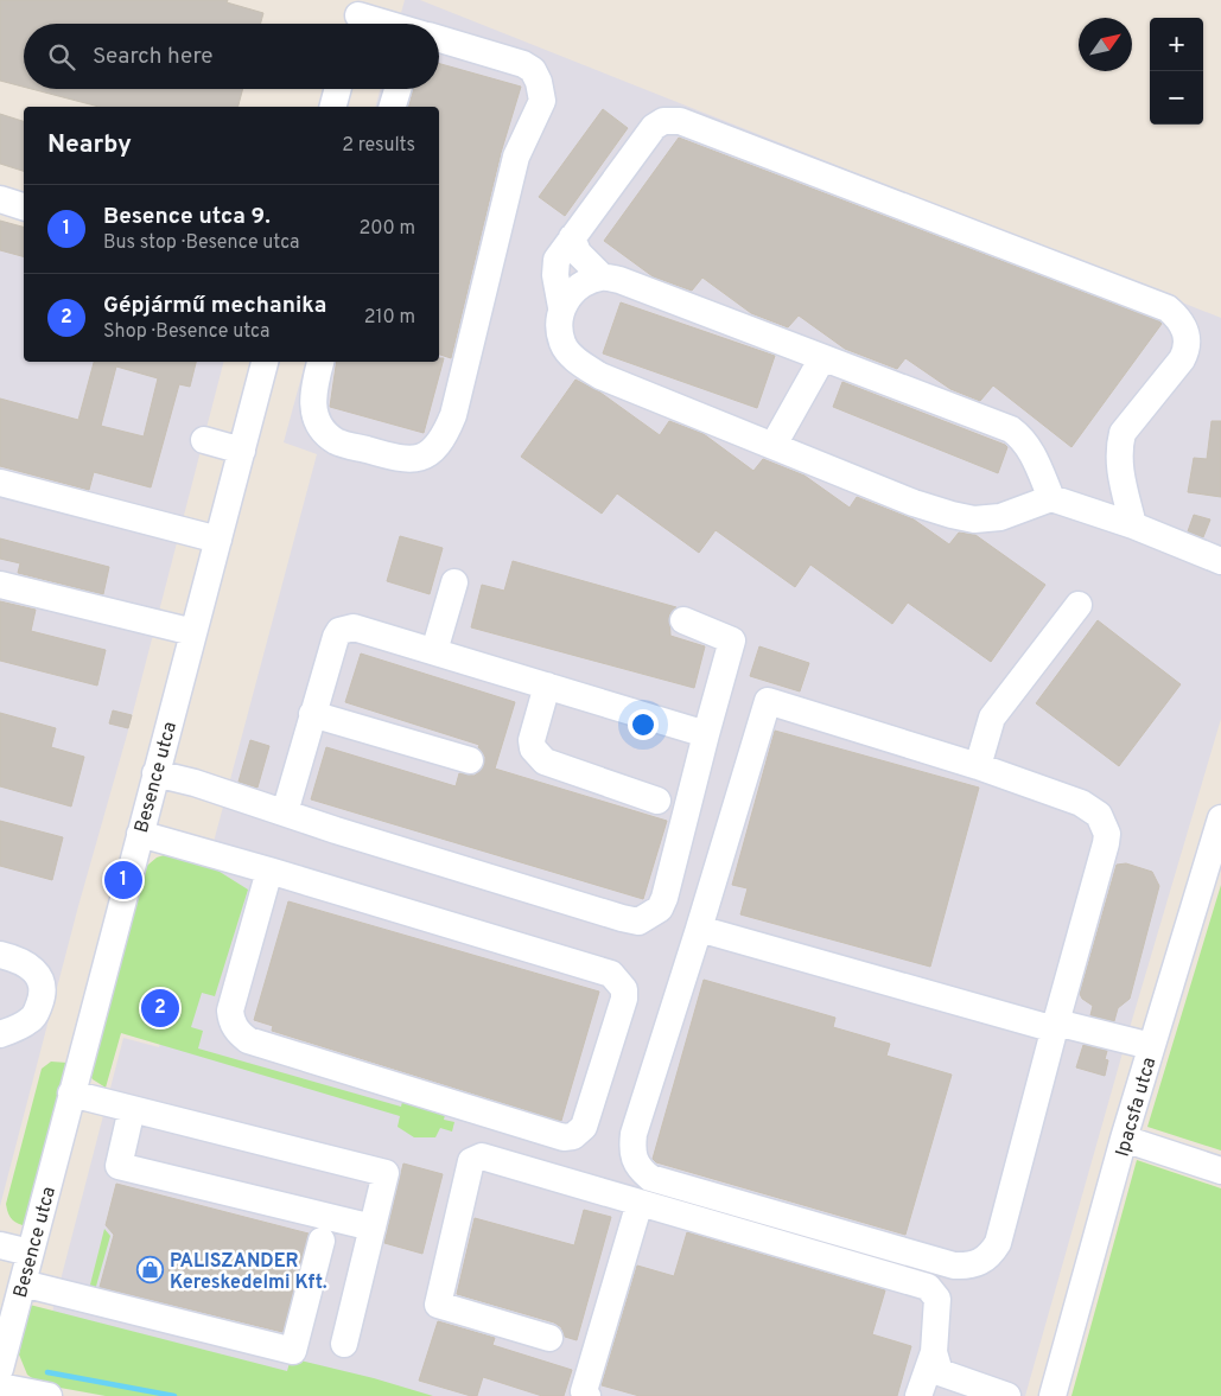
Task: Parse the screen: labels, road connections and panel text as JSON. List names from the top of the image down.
{
  "streets": {
    "street": ["Besence utca", "Ipacsfa utca"]
  },
  "places": {
    "shop": ["PALISZANDER Kereskedelmi Kft."]
  },
  "north": "top right",
  "page": {
    "map_buttons": ["+", "−"],
    "search": "Search here",
    "heading": ["Nearby", "2 results"],
    "list": [
      {
        "mark": "1",
        "name": "Besence utca 9.",
        "note": "Bus stop · Besence utca",
        "value": "200 m"
      },
      {
        "mark": "2",
        "name": "Gépjármű mechanika",
        "note": "Shop · Besence utca",
        "value": "210 m"
      }
    ],
    "pins": ["1", "2"]
  }
}
